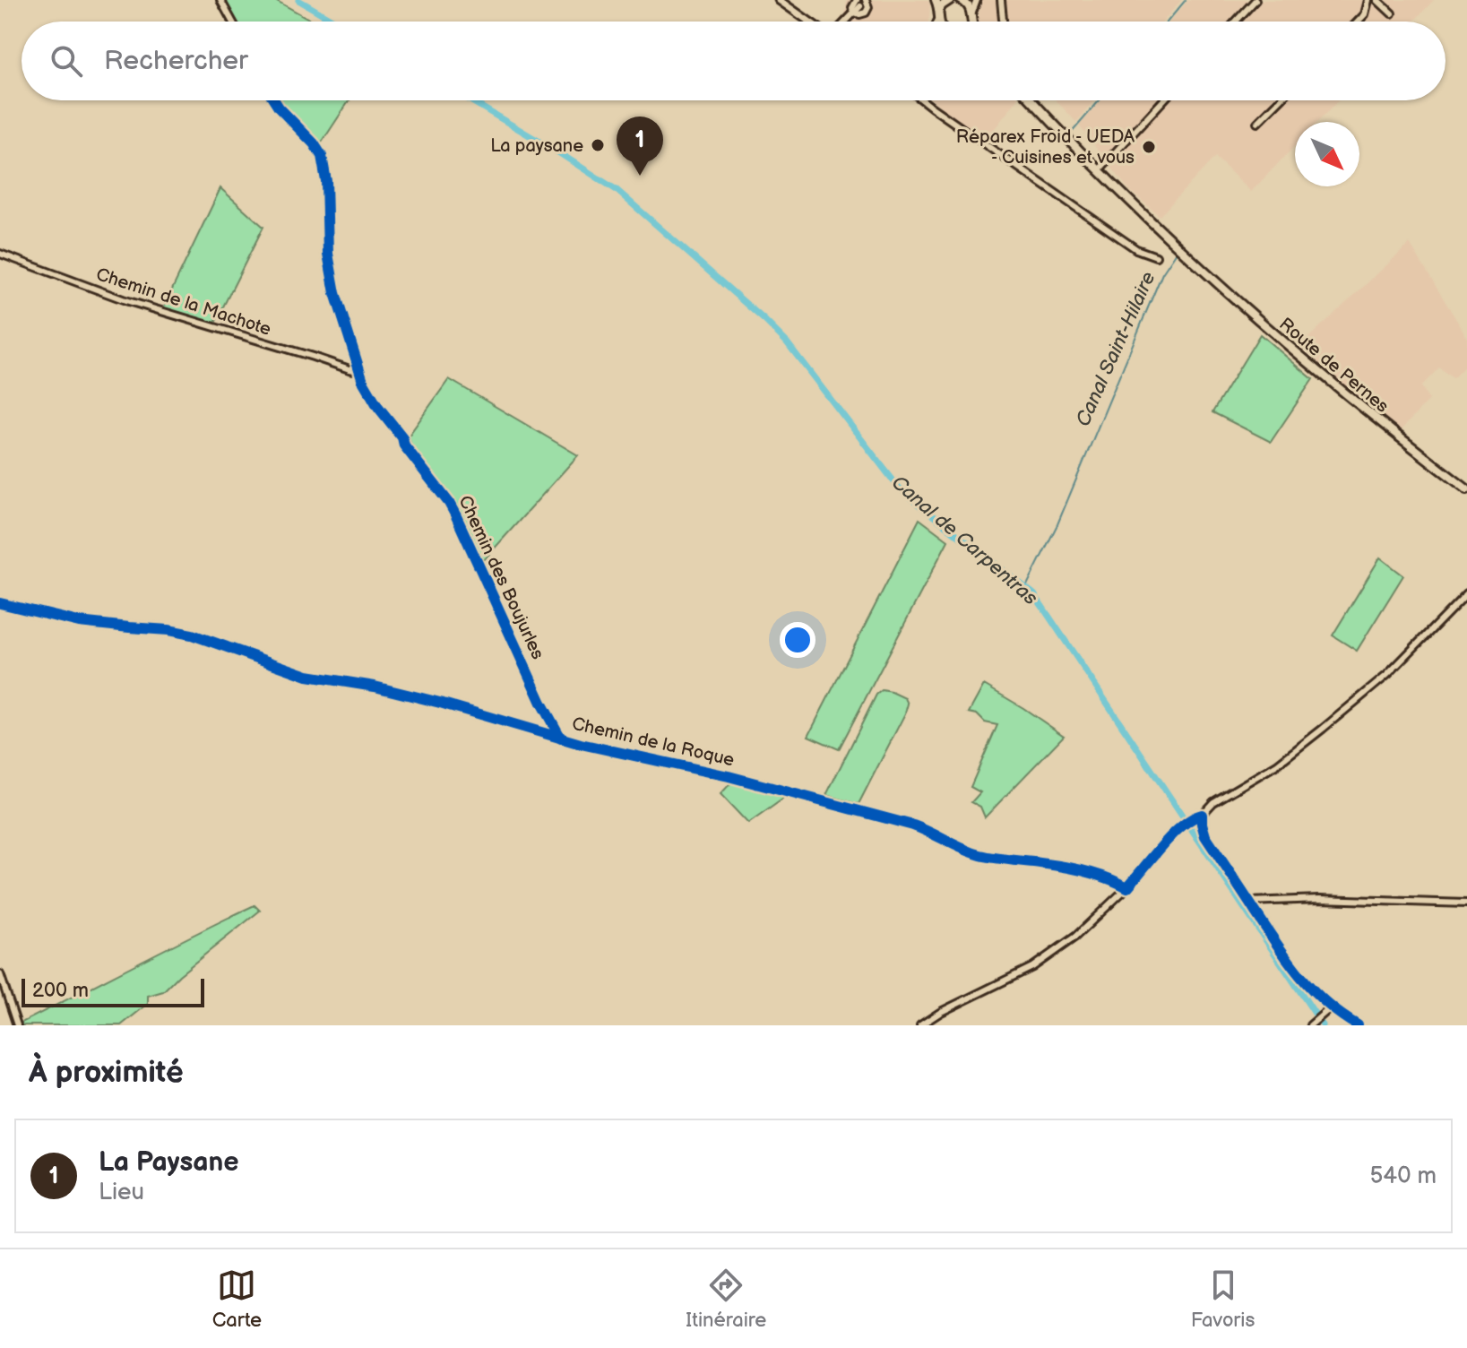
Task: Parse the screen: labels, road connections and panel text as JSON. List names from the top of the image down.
{
  "streets": {
    "main road": ["Route de Pernes"],
    "street": ["Chemin de la Machote", "Chemin des Boujurles", "Chemin de la Roque"]
  },
  "crossings": [
    ["Chemin de la Machote", "Chemin des Boujurles"],
    ["Chemin des Boujurles", "Chemin de la Roque"]
  ],
  "water": ["Canal Saint-Hilaire", "Canal de Carpentras"],
  "places": ["La paysane", "Réparex Froid - UEDA - Cuisines et vous"],
  "scale_bar": "200 m",
  "north": "bottom right",
  "page": {
    "search": "Rechercher",
    "pins": "1",
    "scale": "200 m",
    "heading": "À proximité",
    "list": [
      {
        "mark": "1",
        "name": "La Paysane",
        "note": "Lieu",
        "value": "540 m"
      }
    ],
    "nav": ["Carte", "Itinéraire", "Favoris"]
  }
}
